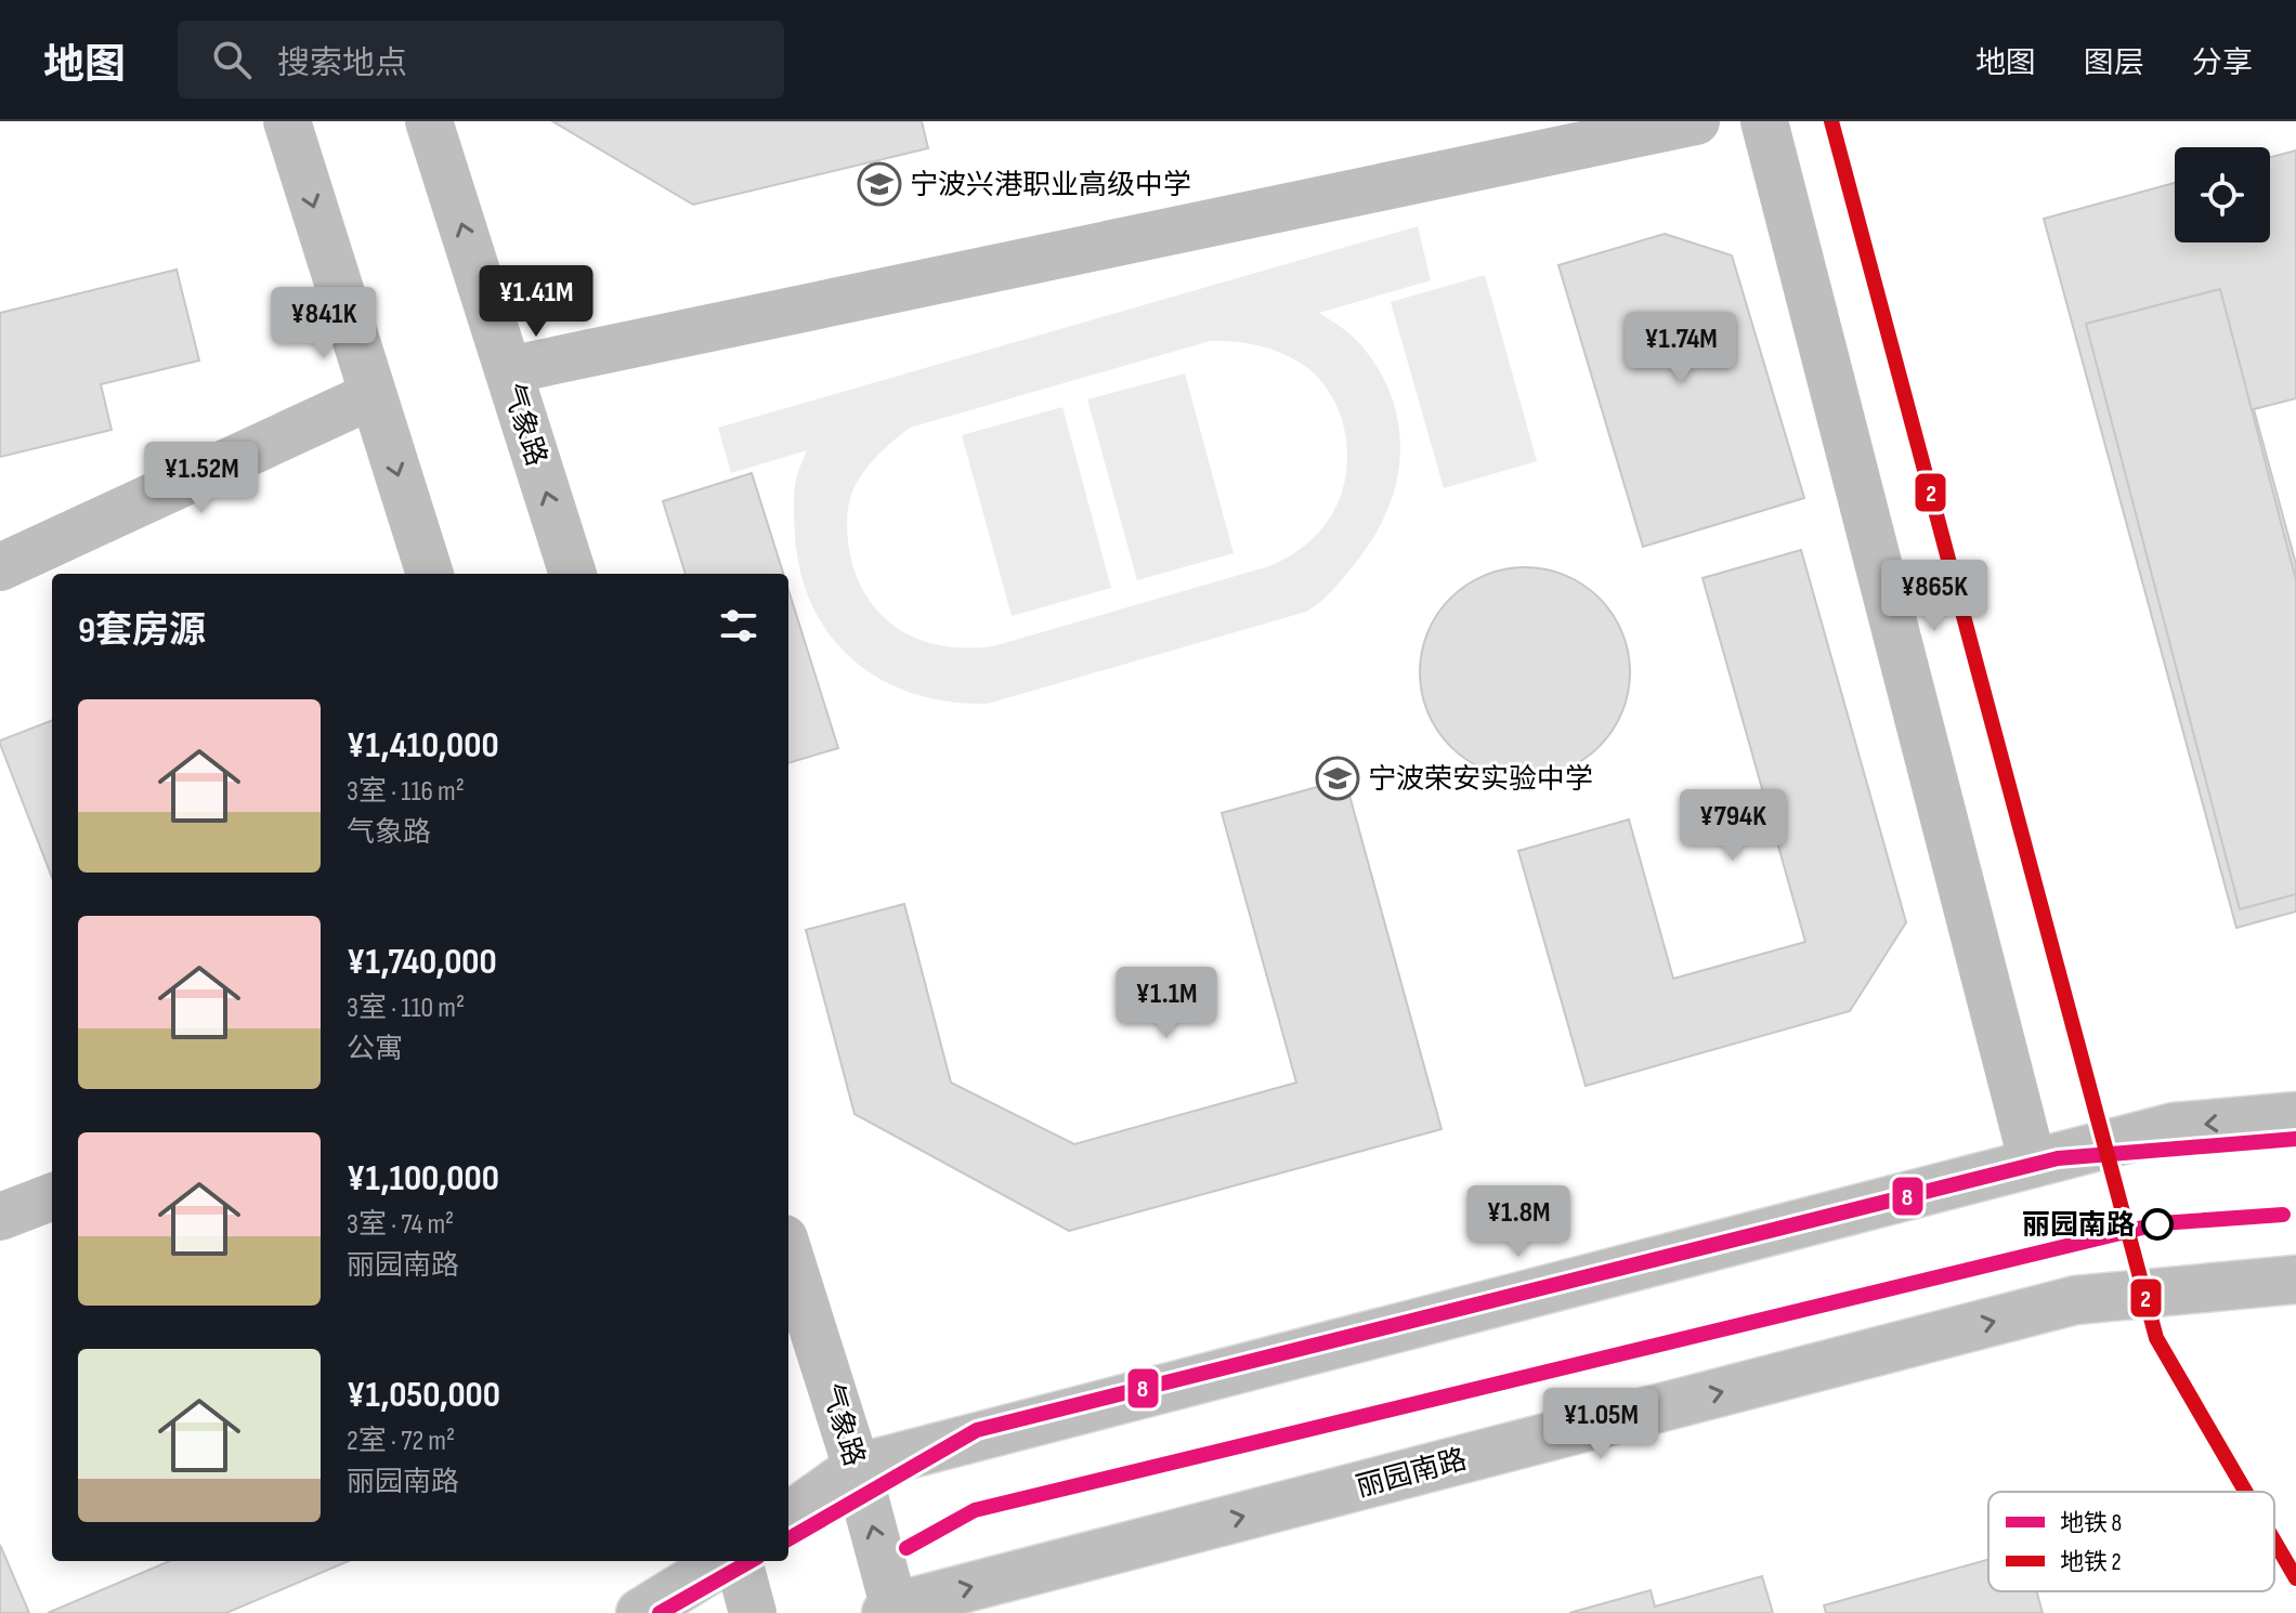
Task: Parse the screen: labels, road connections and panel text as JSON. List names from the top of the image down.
{
  "streets": {
    "street": ["气象路", "丽园南路"]
  },
  "crossings": [
    ["气象路", "丽园南路"]
  ],
  "places": {
    "school or university": ["宁波兴港职业高级中学", "宁波荣安实验中学"],
    "other": ["丽园南路"]
  },
  "lines": ["metro line 2", "metro line 8"],
  "legend": ["地铁 8", "地铁 2"],
  "page": {
    "header": "地图",
    "search": "搜索地点",
    "nav": ["地图", "图层", "分享"],
    "price": [
      "¥1.41M",
      "¥841K",
      "¥1.74M",
      "¥1.52M",
      "¥865K",
      "¥794K",
      "¥1.1M",
      "¥1.8M",
      "¥1.05M"
    ],
    "heading": "9套房源",
    "list": [
      {
        "name": "¥1,410,000",
        "note": "3室 · 116 m² · 气象路"
      },
      {
        "name": "¥1,740,000",
        "note": "3室 · 110 m² · 公寓"
      },
      {
        "name": "¥1,100,000",
        "note": "3室 · 74 m² · 丽园南路"
      },
      {
        "name": "¥1,050,000",
        "note": "2室 · 72 m² · 丽园南路"
      }
    ]
  }
}
